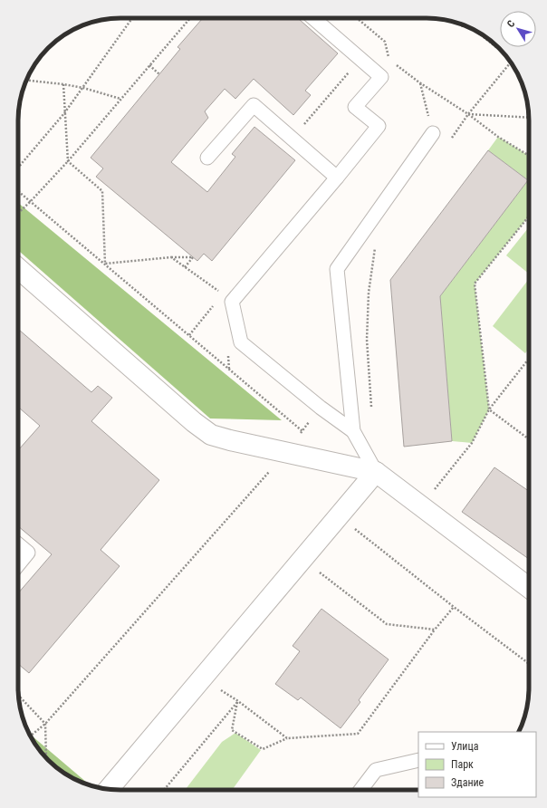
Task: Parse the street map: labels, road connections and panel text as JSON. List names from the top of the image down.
{
  "legend": ["Улица", "Парк", "Здание"],
  "north": "top left"
}
